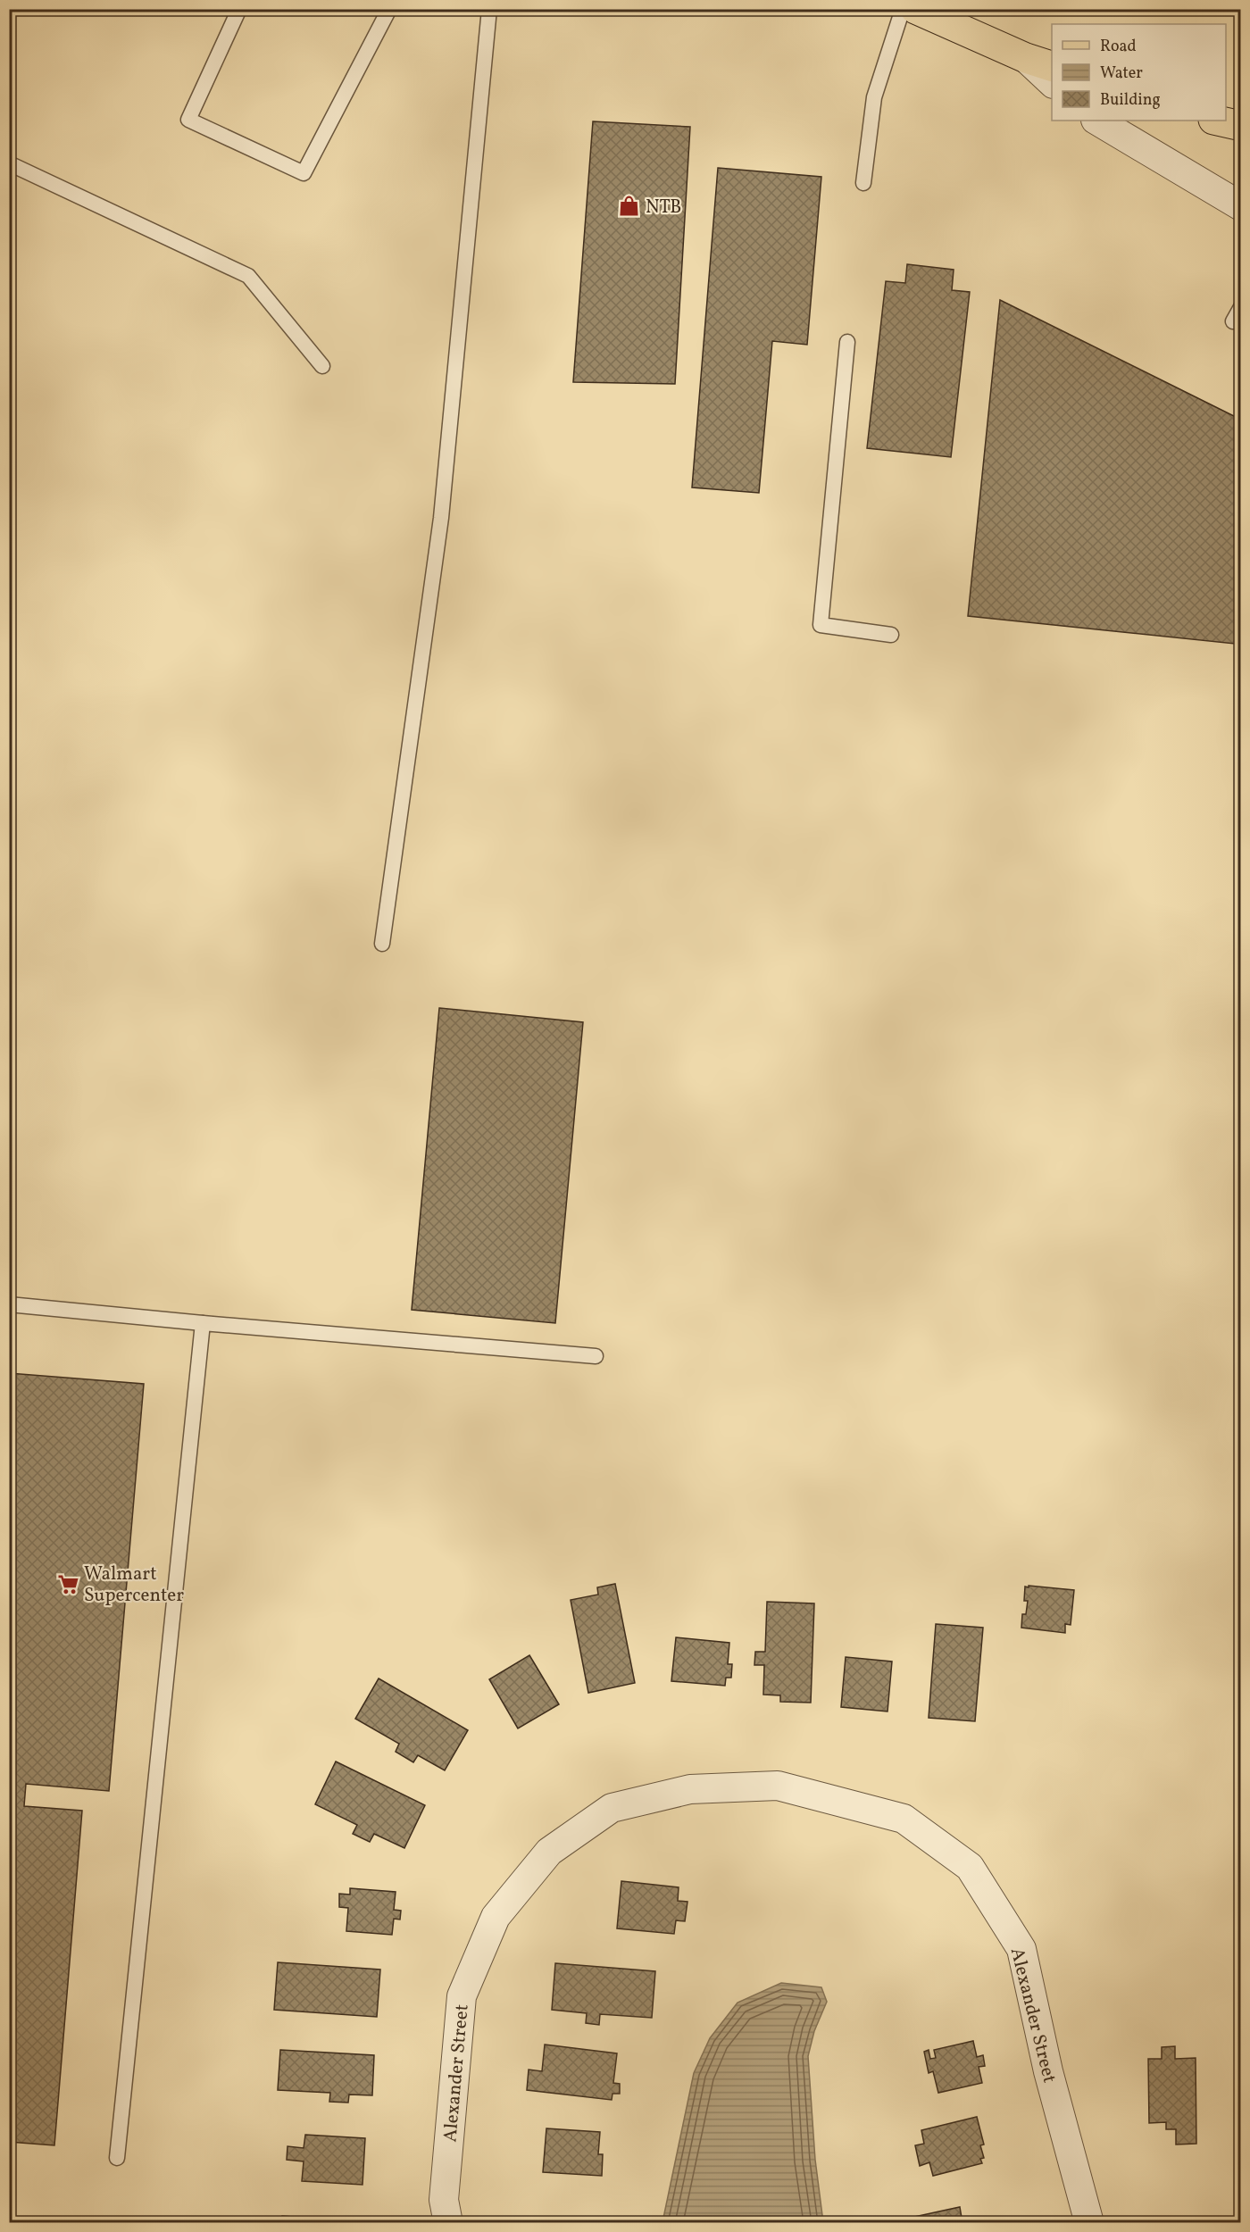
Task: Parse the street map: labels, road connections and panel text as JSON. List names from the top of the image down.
{
  "streets": {
    "street": ["Alexander Street"]
  },
  "places": {
    "shop": ["NTB"],
    "supermarket": ["Walmart Supercenter"]
  },
  "legend": ["Road", "Water", "Building"]
}
